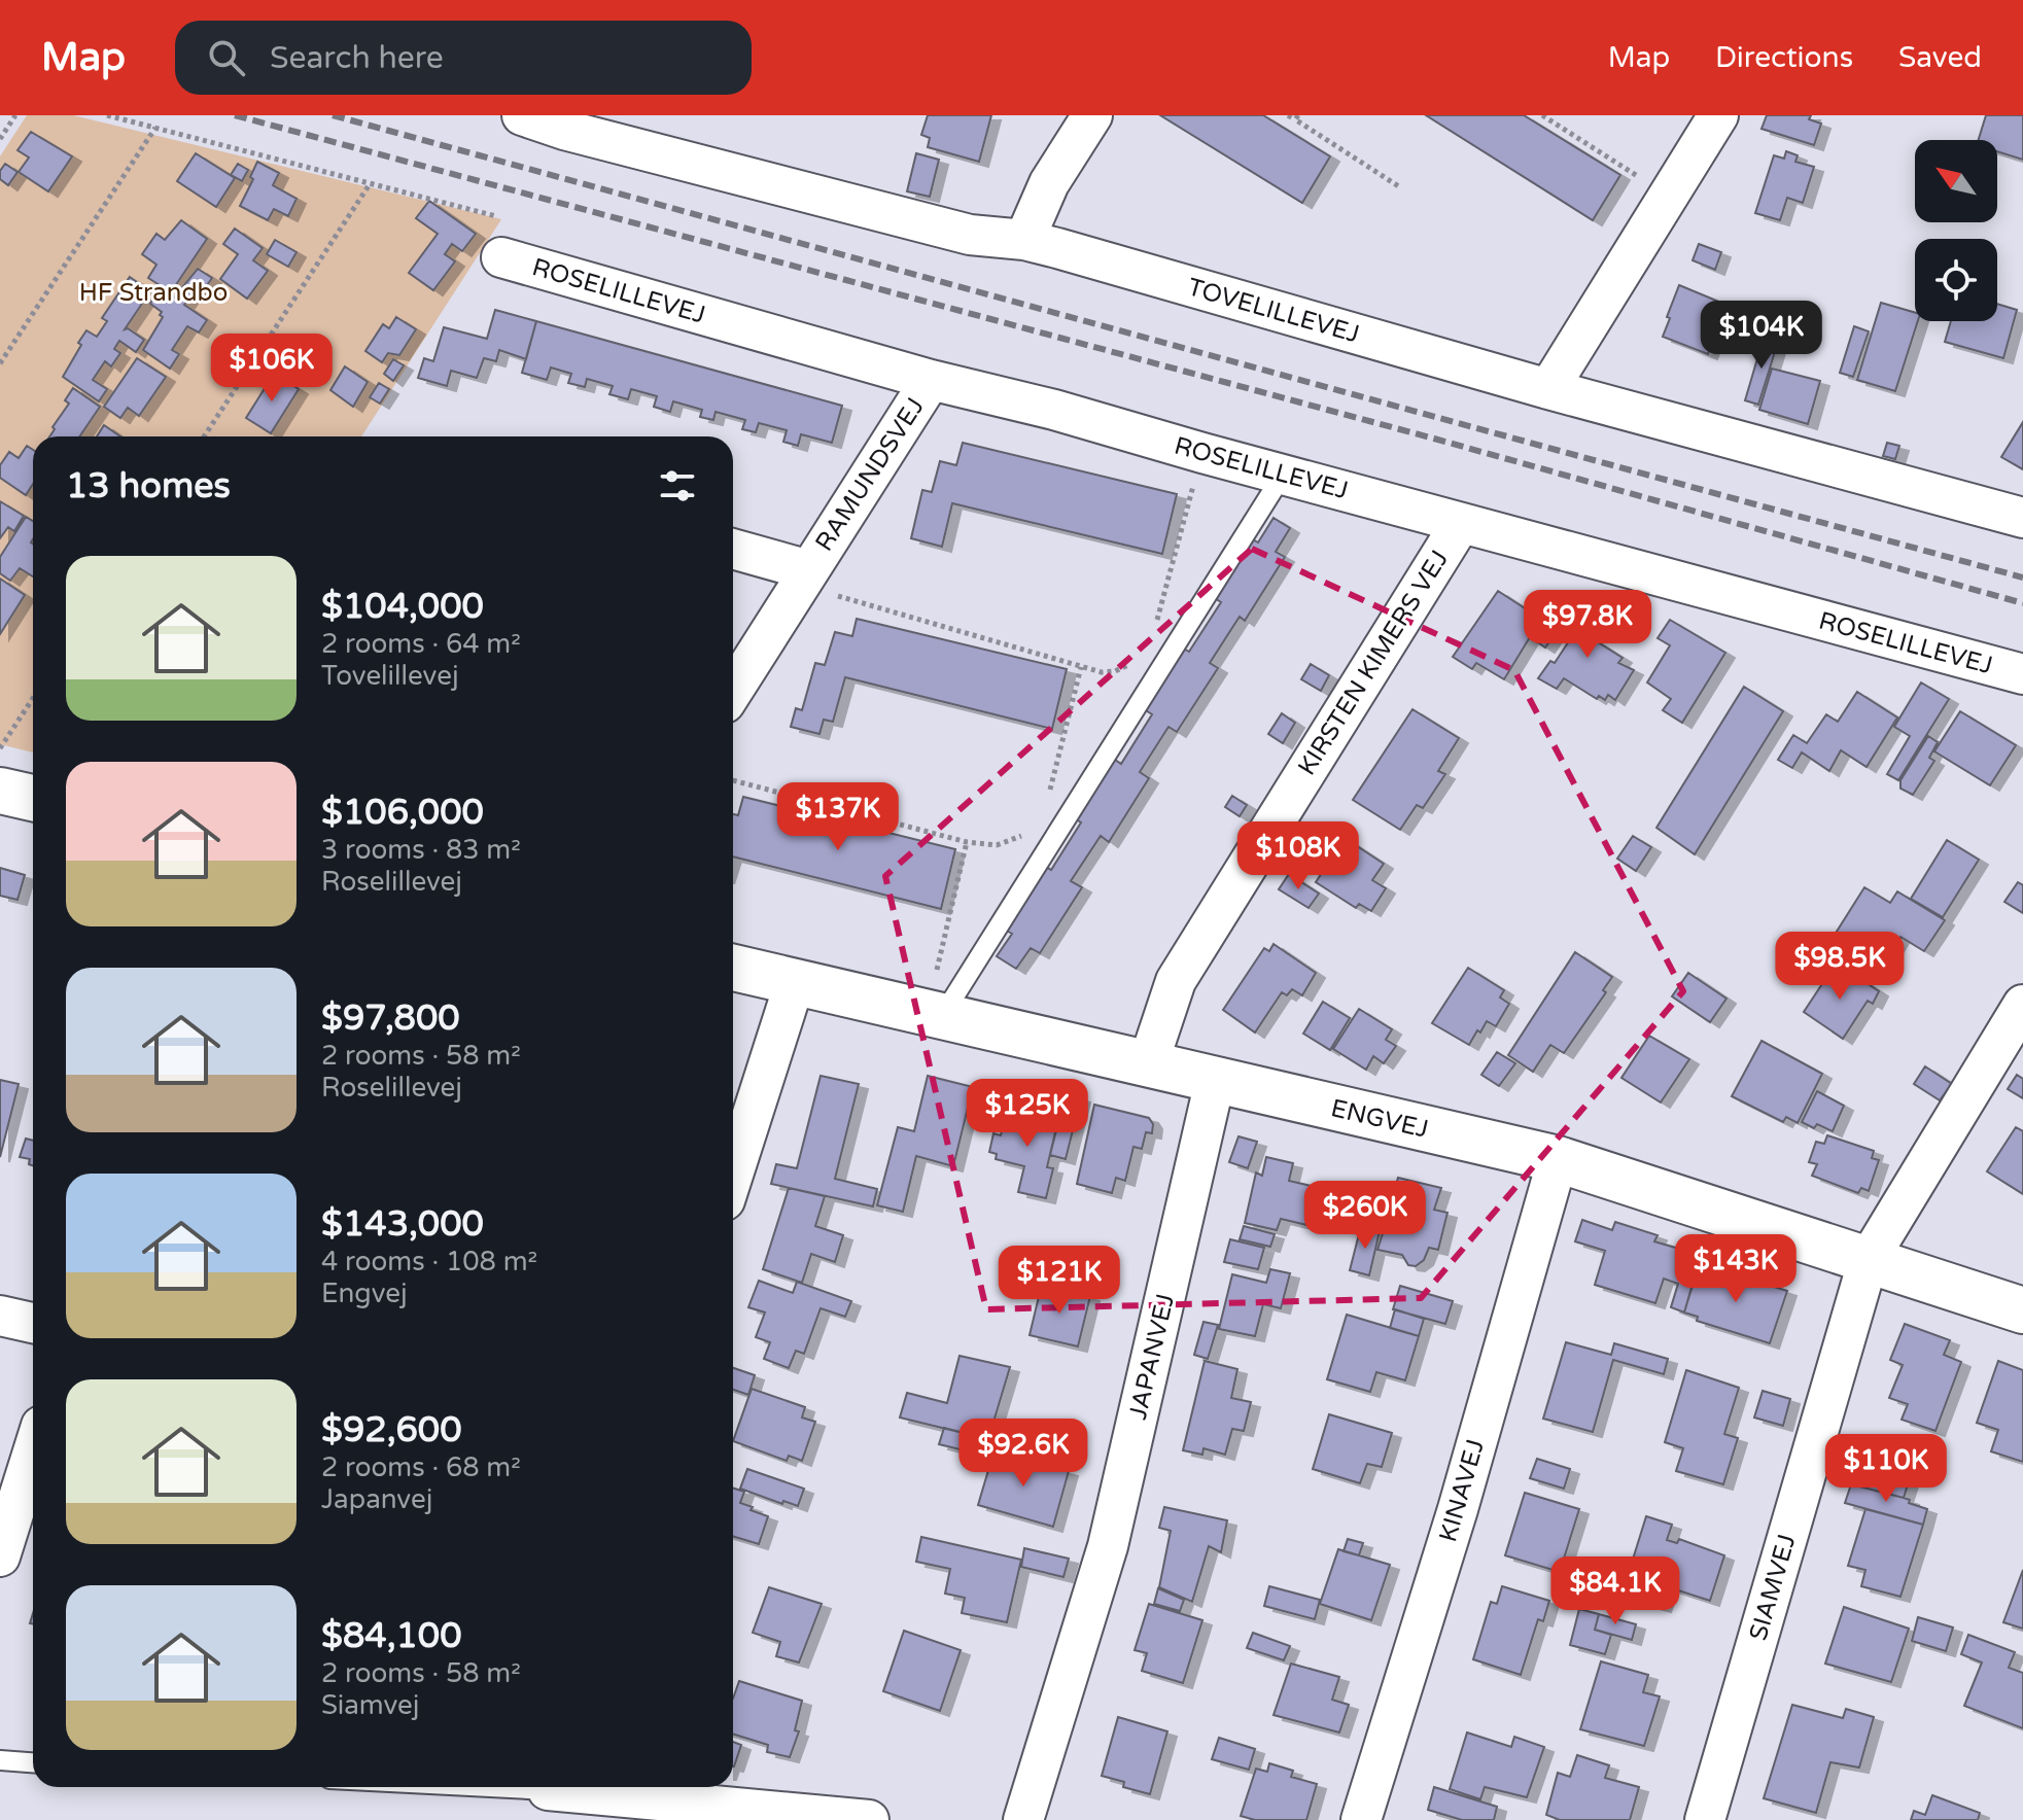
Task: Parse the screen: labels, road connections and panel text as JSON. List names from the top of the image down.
{
  "streets": {
    "street": [
      "ROSELILLEVEJ",
      "TOVELILLEVEJ",
      "RAMUNDSVEJ",
      "KIRSTEN KIMERS VEJ",
      "ENGVEJ",
      "JAPANVEJ",
      "KINAVEJ",
      "SIAMVEJ"
    ]
  },
  "crossings": [
    ["ROSELILLEVEJ", "RAMUNDSVEJ"],
    ["ROSELILLEVEJ", "KIRSTEN KIMERS VEJ"],
    ["KIRSTEN KIMERS VEJ", "ENGVEJ"],
    ["ENGVEJ", "JAPANVEJ"],
    ["ENGVEJ", "KINAVEJ"],
    ["ENGVEJ", "SIAMVEJ"]
  ],
  "parks": ["HF Strandbo"],
  "north": "top left",
  "page": {
    "header": "Map",
    "search": "Search here",
    "nav": ["Map", "Directions", "Saved"],
    "price": [
      "$104K",
      "$106K",
      "$97.8K",
      "$137K",
      "$108K",
      "$98.5K",
      "$125K",
      "$260K",
      "$143K",
      "$121K",
      "$92.6K",
      "$110K",
      "$84.1K"
    ],
    "heading": "13 homes",
    "list": [
      {
        "name": "$104,000",
        "note": "2 rooms · 64 m² · Tovelillevej"
      },
      {
        "name": "$106,000",
        "note": "3 rooms · 83 m² · Roselillevej"
      },
      {
        "name": "$97,800",
        "note": "2 rooms · 58 m² · Roselillevej"
      },
      {
        "name": "$143,000",
        "note": "4 rooms · 108 m² · Engvej"
      },
      {
        "name": "$92,600",
        "note": "2 rooms · 68 m² · Japanvej"
      },
      {
        "name": "$84,100",
        "note": "2 rooms · 58 m² · Siamvej"
      }
    ]
  }
}
